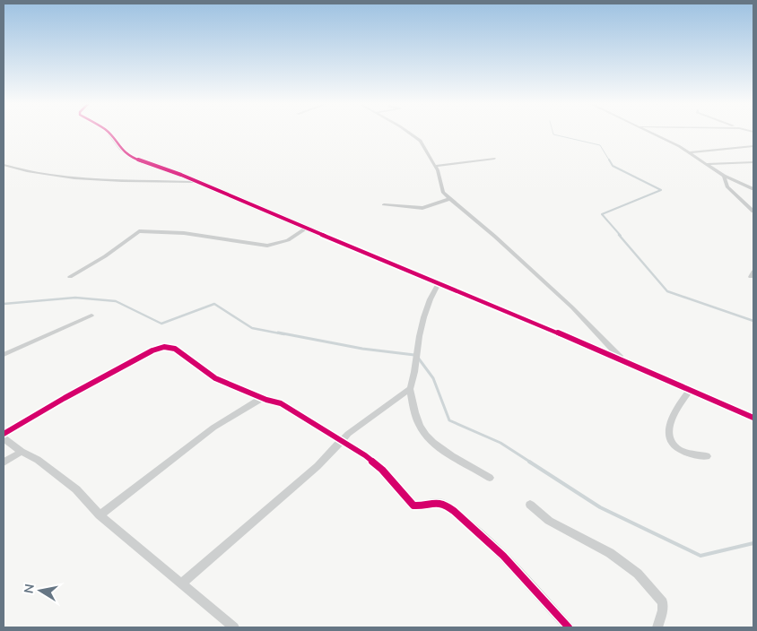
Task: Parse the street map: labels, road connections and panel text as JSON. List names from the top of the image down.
{
  "north": "left"
}
